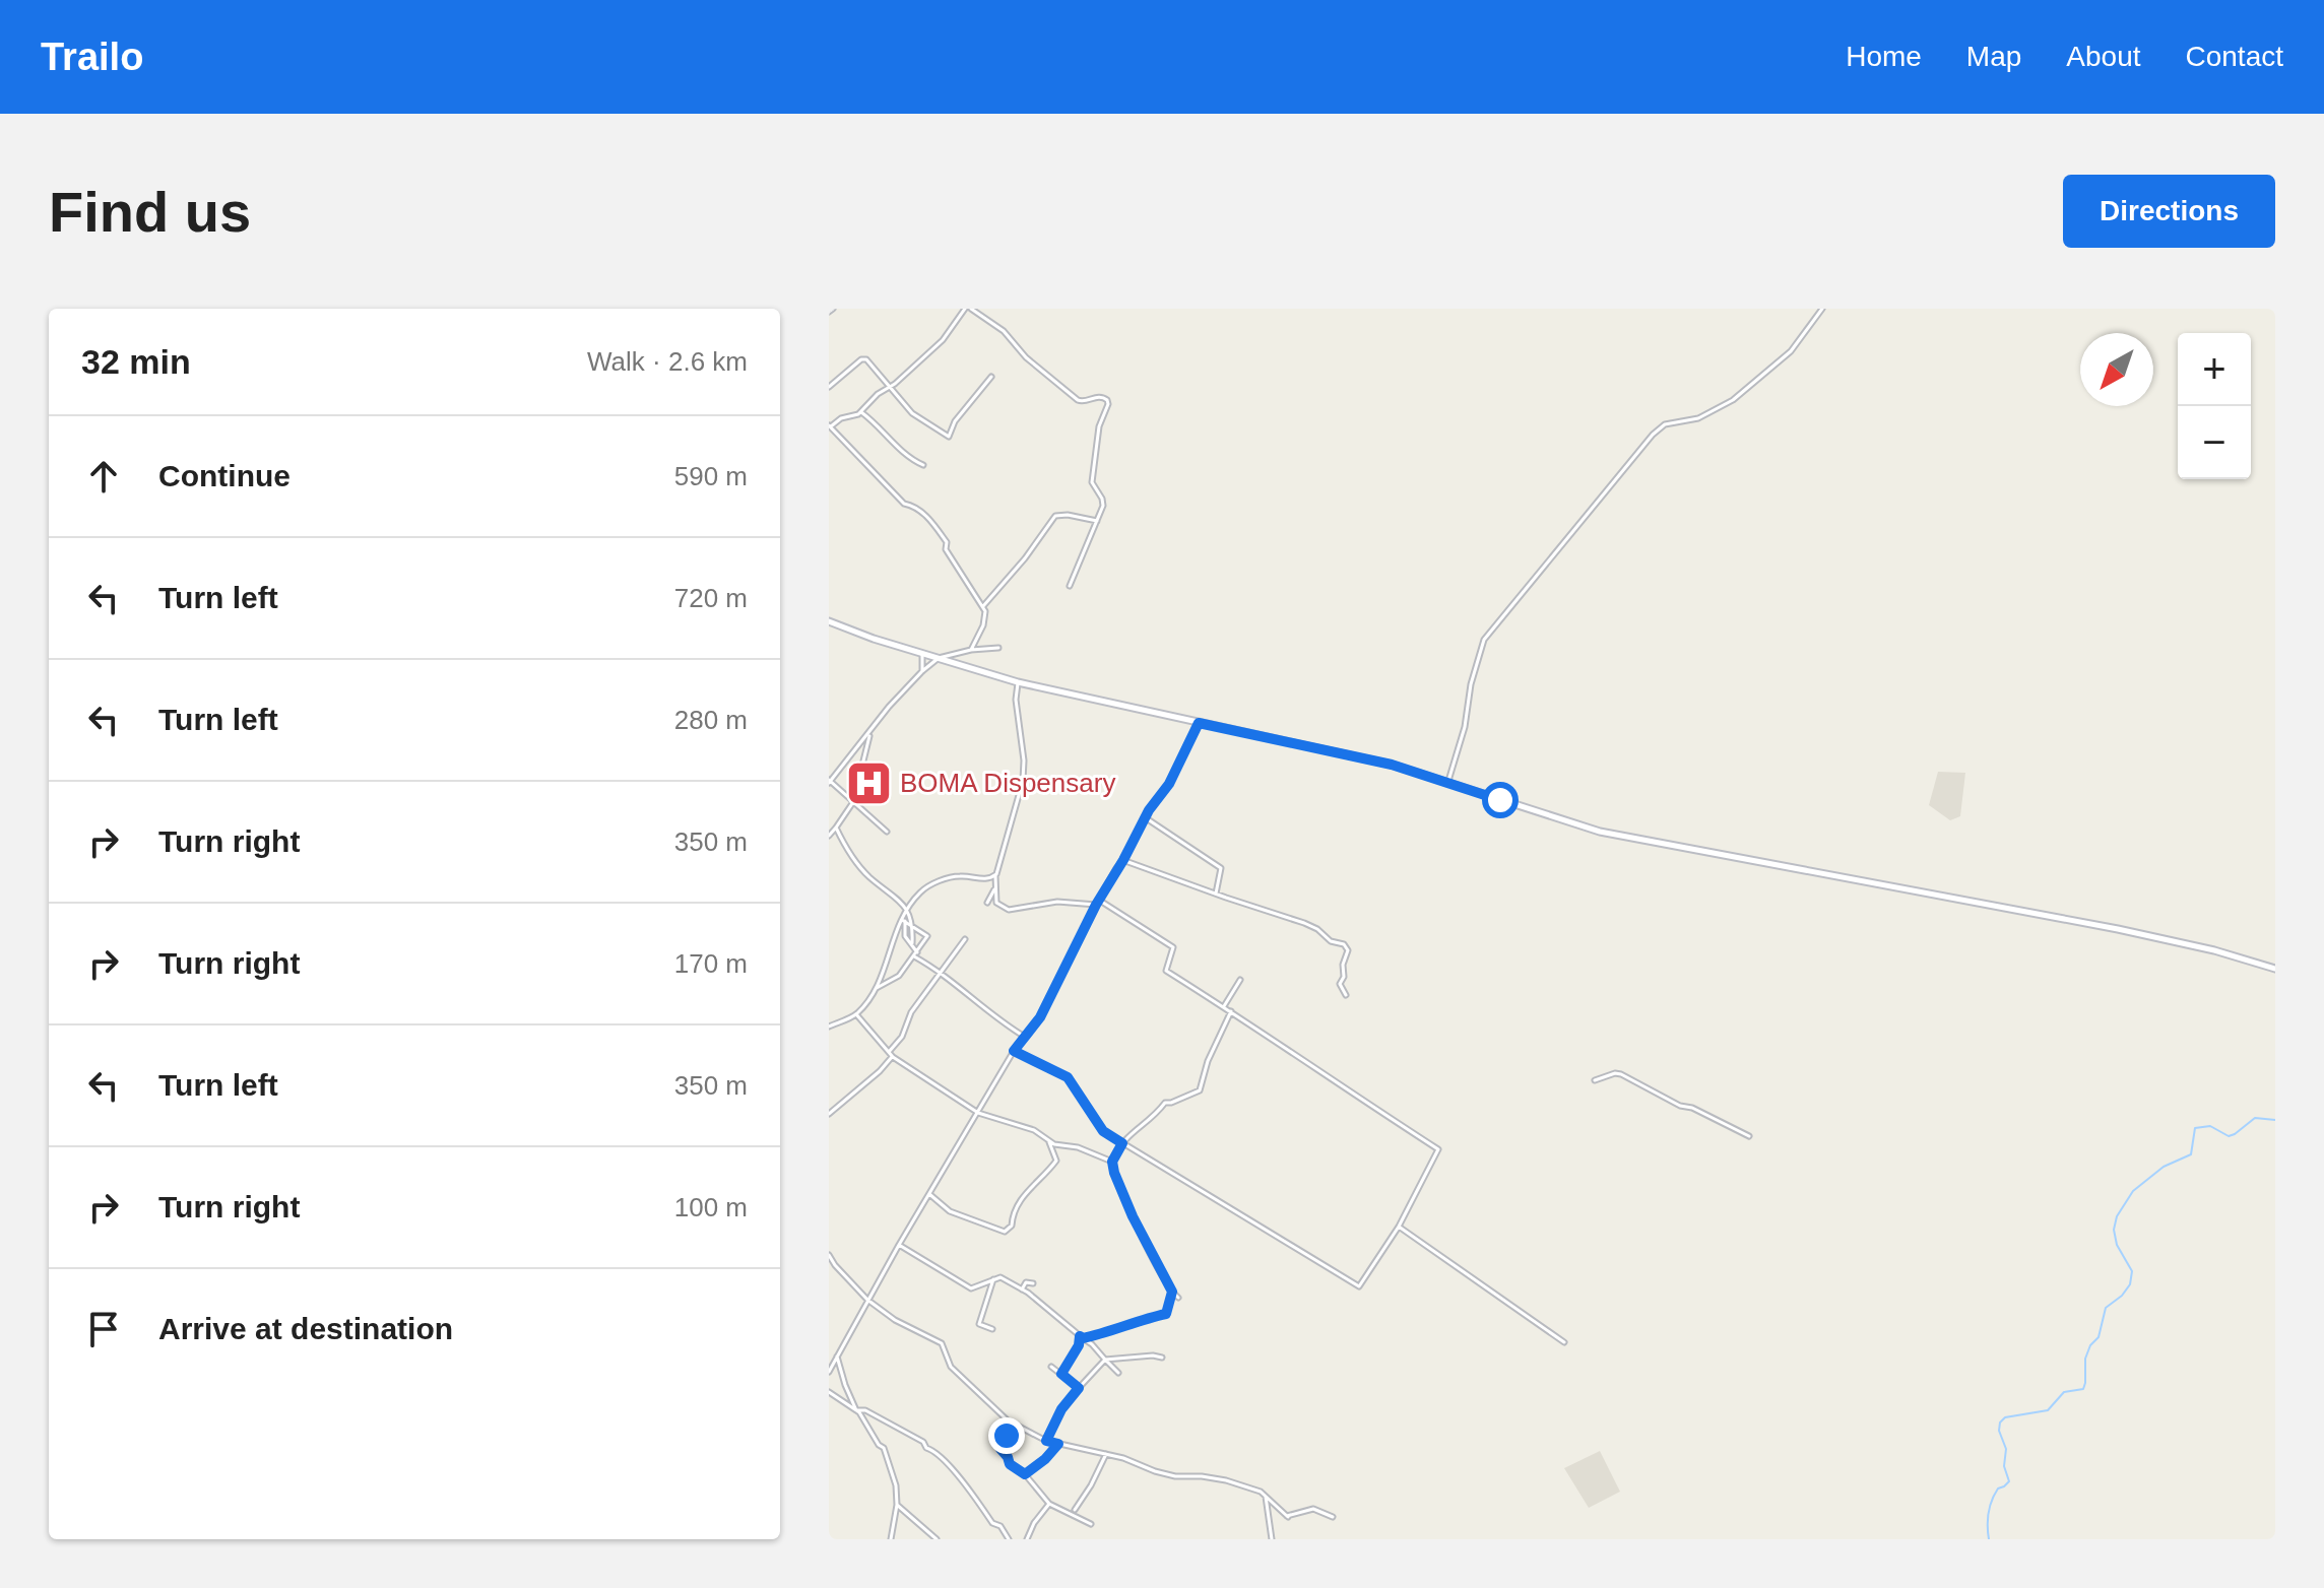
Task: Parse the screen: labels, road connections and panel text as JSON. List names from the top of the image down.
{
  "places": {
    "hospital": ["BOMA Dispensary"]
  },
  "north": "bottom left",
  "page": {
    "header": "Trailo",
    "nav": [
      "Home",
      "Map",
      "About",
      "Contact"
    ],
    "buttons": "Directions",
    "title": "Find us",
    "heading": ["32 min", "Walk · 2.6 km"],
    "map_buttons": ["+", "−"],
    "list": [
      ["Continue", "590 m"],
      ["Turn left", "720 m"],
      ["Turn left", "280 m"],
      ["Turn right", "350 m"],
      ["Turn right", "170 m"],
      ["Turn left", "350 m"],
      ["Turn right", "100 m"],
      "Arrive at destination"
    ]
  }
}
